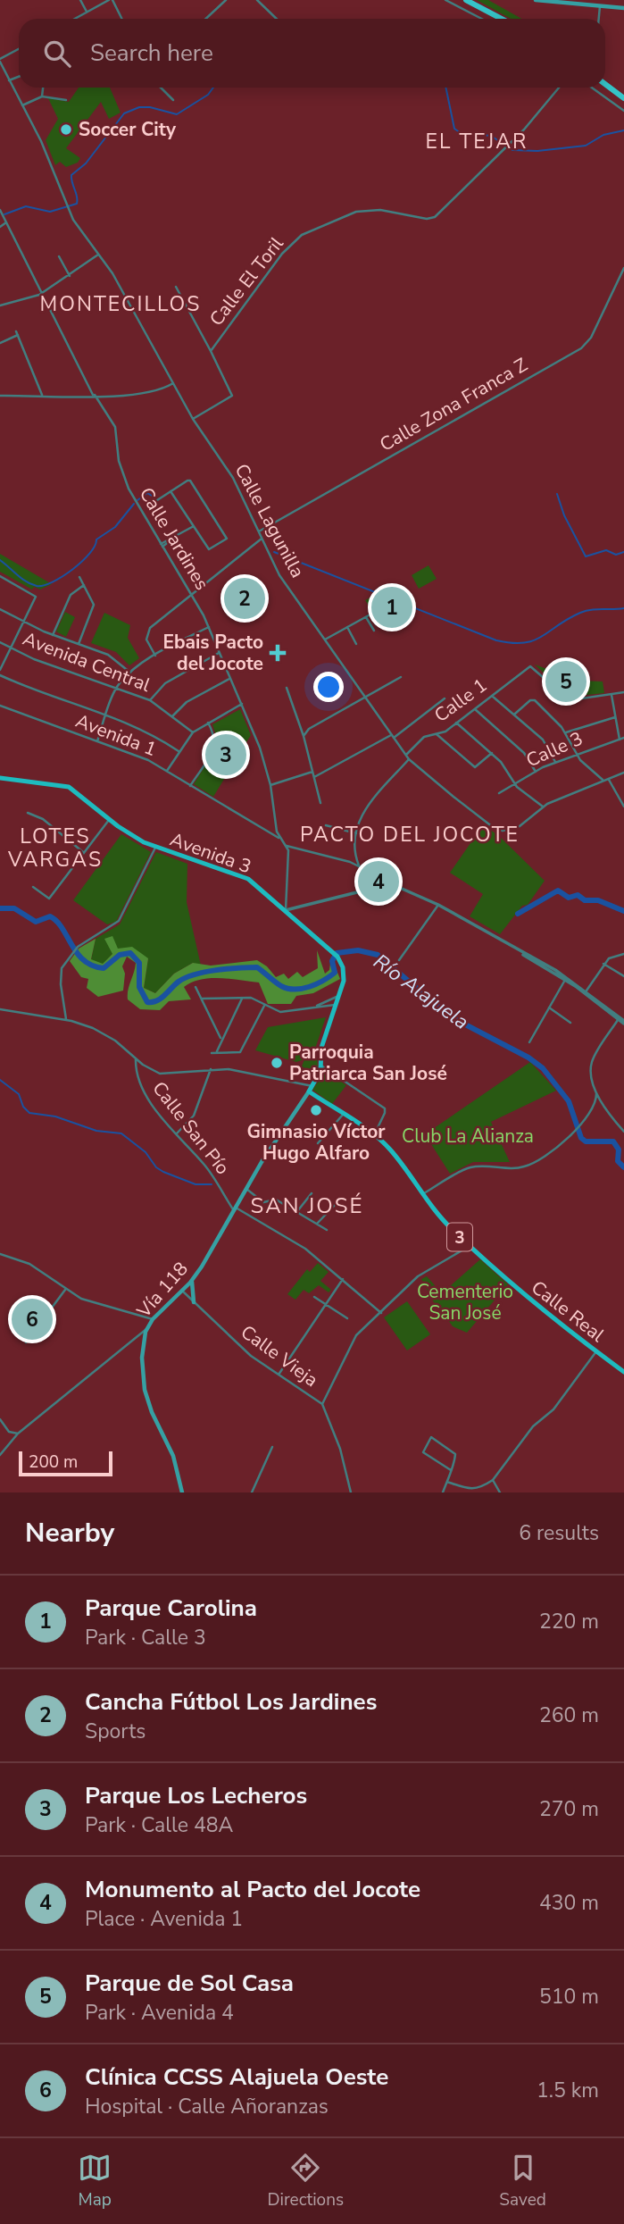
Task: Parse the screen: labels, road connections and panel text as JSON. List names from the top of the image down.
{
  "streets": {
    "main road": [
      "Avenida 3",
      "3",
      "Vía 118",
      "Calle Real"
    ],
    "street": [
      "Calle El Toril",
      "Calle Zona Franca Z",
      "Calle Lagunilla",
      "Calle Jardines",
      "Avenida Central",
      "Calle 1",
      "Avenida 1",
      "Calle 3",
      "Calle San Pío",
      "Calle Vieja"
    ]
  },
  "crossings": [
    ["Calle El Toril", "Calle Lagunilla"],
    ["Calle Zona Franca Z", "Calle Lagunilla"],
    ["Calle Lagunilla", "Calle 1"],
    ["Calle Jardines", "Avenida 1"],
    ["Avenida 3", "Vía 118"],
    ["Avenida 3", "Calle Real"],
    ["Calle San Pío", "Vía 118"],
    ["Vía 118", "Calle Real"],
    ["Vía 118", "Calle Vieja"]
  ],
  "districts": [
    "EL TEJAR",
    "MONTECILLOS",
    "PACTO DEL JOCOTE",
    "LOTES VARGAS",
    "SAN JOSÉ"
  ],
  "water": ["Río Alajuela"],
  "parks": ["Club La Alianza", "Cementerio San José"],
  "places": {
    "other": ["Soccer City", "Parroquia Patriarca San José", "Gimnasio Víctor Hugo Alfaro"],
    "health": ["Ebais Pacto del Jocote"]
  },
  "scale_bar": "200 m",
  "page": {
    "search": "Search here",
    "pins": [
      "2",
      "1",
      "5",
      "3",
      "4",
      "6"
    ],
    "scale": "200 m",
    "heading": ["Nearby", "6 results"],
    "list": [
      {
        "mark": "1",
        "name": "Parque Carolina",
        "note": "Park · Calle 3",
        "value": "220 m"
      },
      {
        "mark": "2",
        "name": "Cancha Fútbol Los Jardines",
        "note": "Sports",
        "value": "260 m"
      },
      {
        "mark": "3",
        "name": "Parque Los Lecheros",
        "note": "Park · Calle 48A",
        "value": "270 m"
      },
      {
        "mark": "4",
        "name": "Monumento al Pacto del Jocote",
        "note": "Place · Avenida 1",
        "value": "430 m"
      },
      {
        "mark": "5",
        "name": "Parque de Sol Casa",
        "note": "Park · Avenida 4",
        "value": "510 m"
      },
      {
        "mark": "6",
        "name": "Clínica CCSS Alajuela Oeste",
        "note": "Hospital · Calle Añoranzas",
        "value": "1.5 km"
      }
    ],
    "nav": ["Map", "Directions", "Saved"]
  }
}
